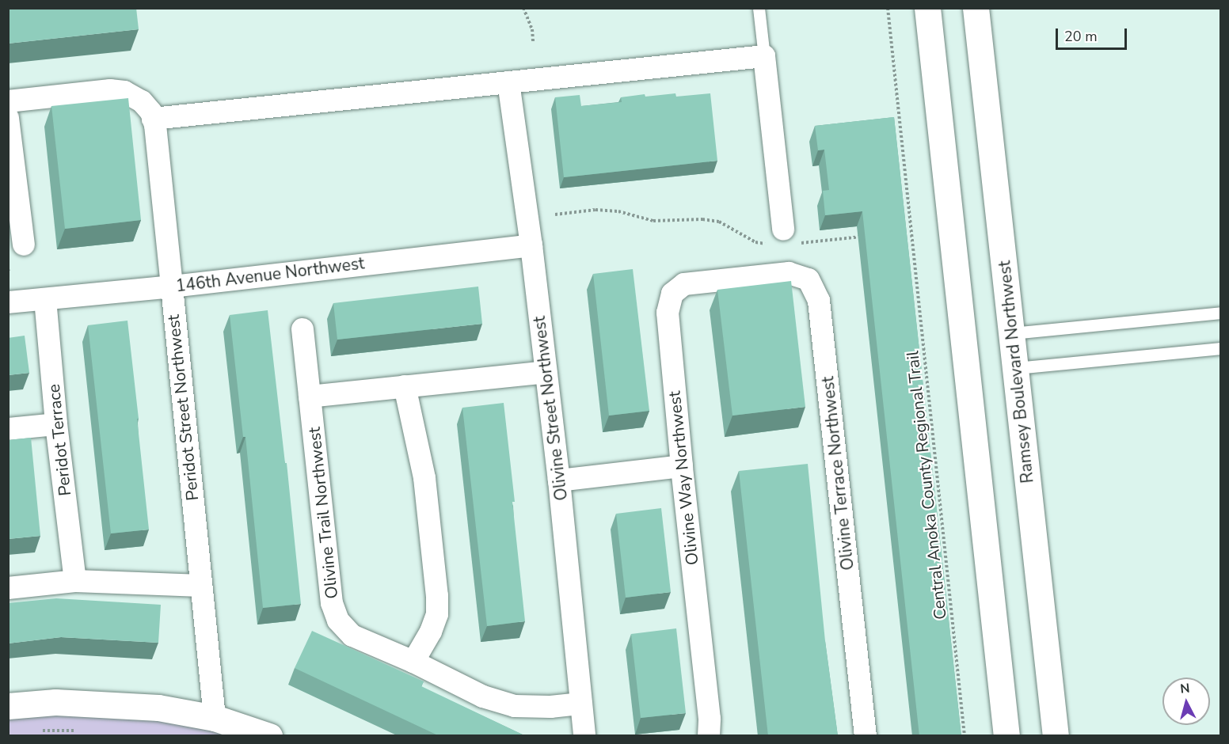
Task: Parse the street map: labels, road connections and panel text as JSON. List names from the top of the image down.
{
  "streets": {
    "street": [
      "146th Avenue Northwest",
      "Ramsey Boulevard Northwest",
      "Peridot Street Northwest",
      "Olivine Street Northwest",
      "Peridot Terrace",
      "Olivine Terrace Northwest",
      "Olivine Way Northwest",
      "Olivine Trail Northwest"
    ],
    "path": ["Central Anoka County Regional Trail"]
  },
  "crossings": [
    ["146th Avenue Northwest", "Peridot Street Northwest"],
    ["146th Avenue Northwest", "Olivine Street Northwest"],
    ["146th Avenue Northwest", "Peridot Terrace"],
    ["Olivine Street Northwest", "Olivine Trail Northwest"],
    ["Olivine Terrace Northwest", "Olivine Way Northwest"]
  ],
  "scale_bar": "20 m",
  "north": "top"
}
